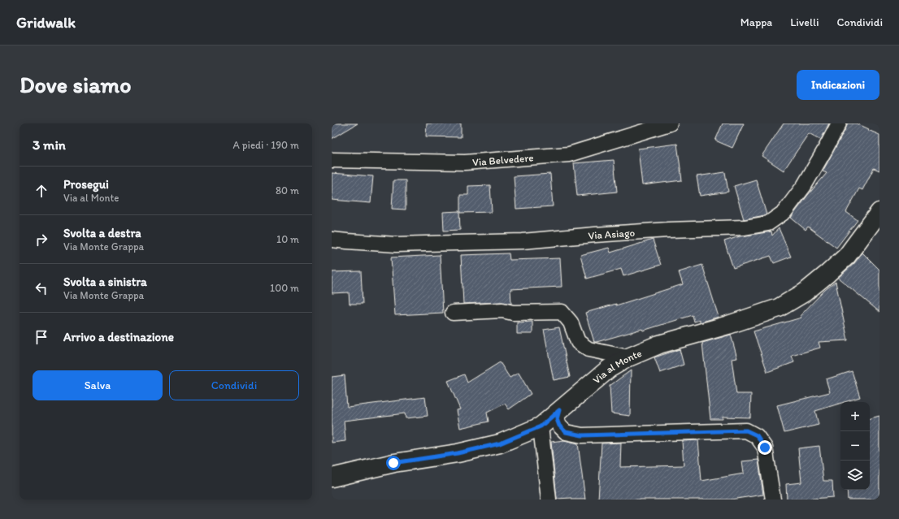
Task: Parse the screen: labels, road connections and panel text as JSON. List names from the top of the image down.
{
  "streets": {
    "main road": ["Via al Monte"],
    "street": ["Via Belvedere", "Via Asiago"]
  },
  "page": {
    "header": "Gridwalk",
    "nav": ["Mappa", "Livelli", "Condividi"],
    "buttons": [
      "Indicazioni",
      ["Salva", "Condividi"]
    ],
    "title": "Dove siamo",
    "heading": ["3 min", "A piedi · 190 m"],
    "list": [
      ["Prosegui", "Via al Monte", "80 m"],
      ["Svolta a destra", "Via Monte Grappa", "10 m"],
      ["Svolta a sinistra", "Via Monte Grappa", "100 m"],
      "Arrivo a destinazione"
    ],
    "map_buttons": ["+", "−"]
  }
}
